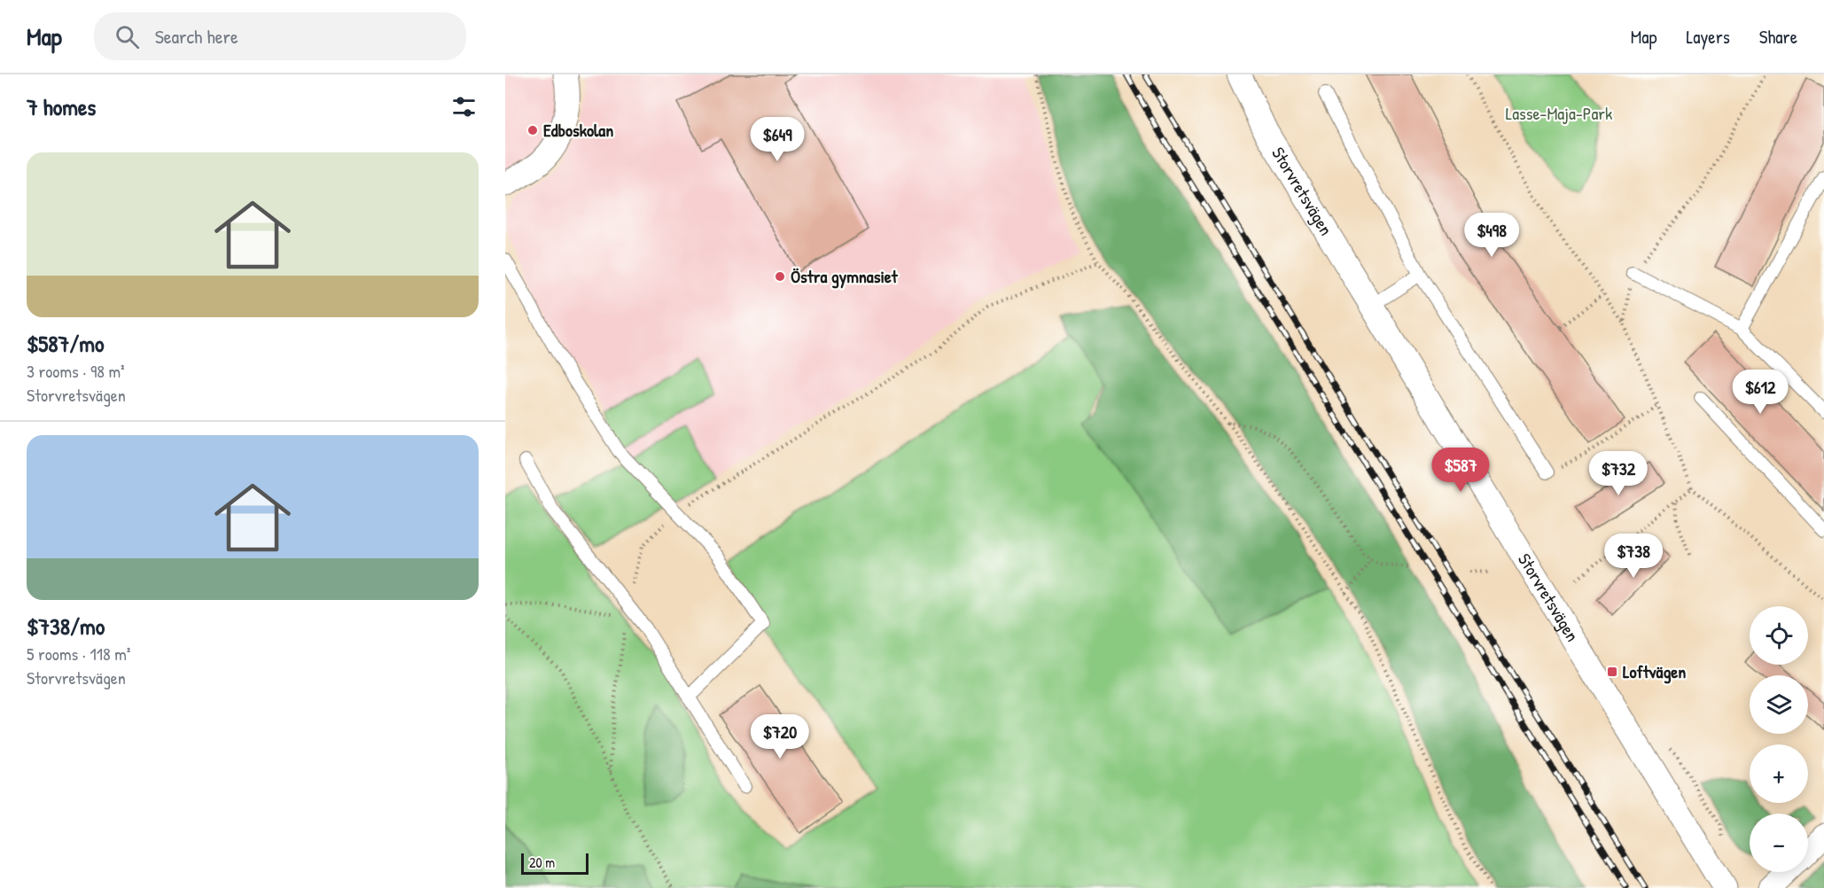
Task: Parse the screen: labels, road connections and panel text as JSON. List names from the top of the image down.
{
  "streets": {
    "street": ["Storvretsvägen"]
  },
  "parks": ["Lasse-Maja-Park"],
  "places": {
    "other": ["Edboskolan", "Östra gymnasiet"],
    "transit": ["Loftvägen"]
  },
  "scale_bar": "20 m",
  "page": {
    "header": "Map",
    "search": "Search here",
    "nav": ["Map", "Layers", "Share"],
    "heading": "7 homes",
    "price": [
      "$649",
      "$498",
      "$612",
      "$587",
      "$732",
      "$738",
      "$720"
    ],
    "list": [
      {
        "name": "$587/mo",
        "note": "3 rooms · 98 m² · Storvretsvägen"
      },
      {
        "name": "$738/mo",
        "note": "5 rooms · 118 m² · Storvretsvägen"
      }
    ],
    "map_buttons": ["+", "−"],
    "scale": "20 m"
  }
}
